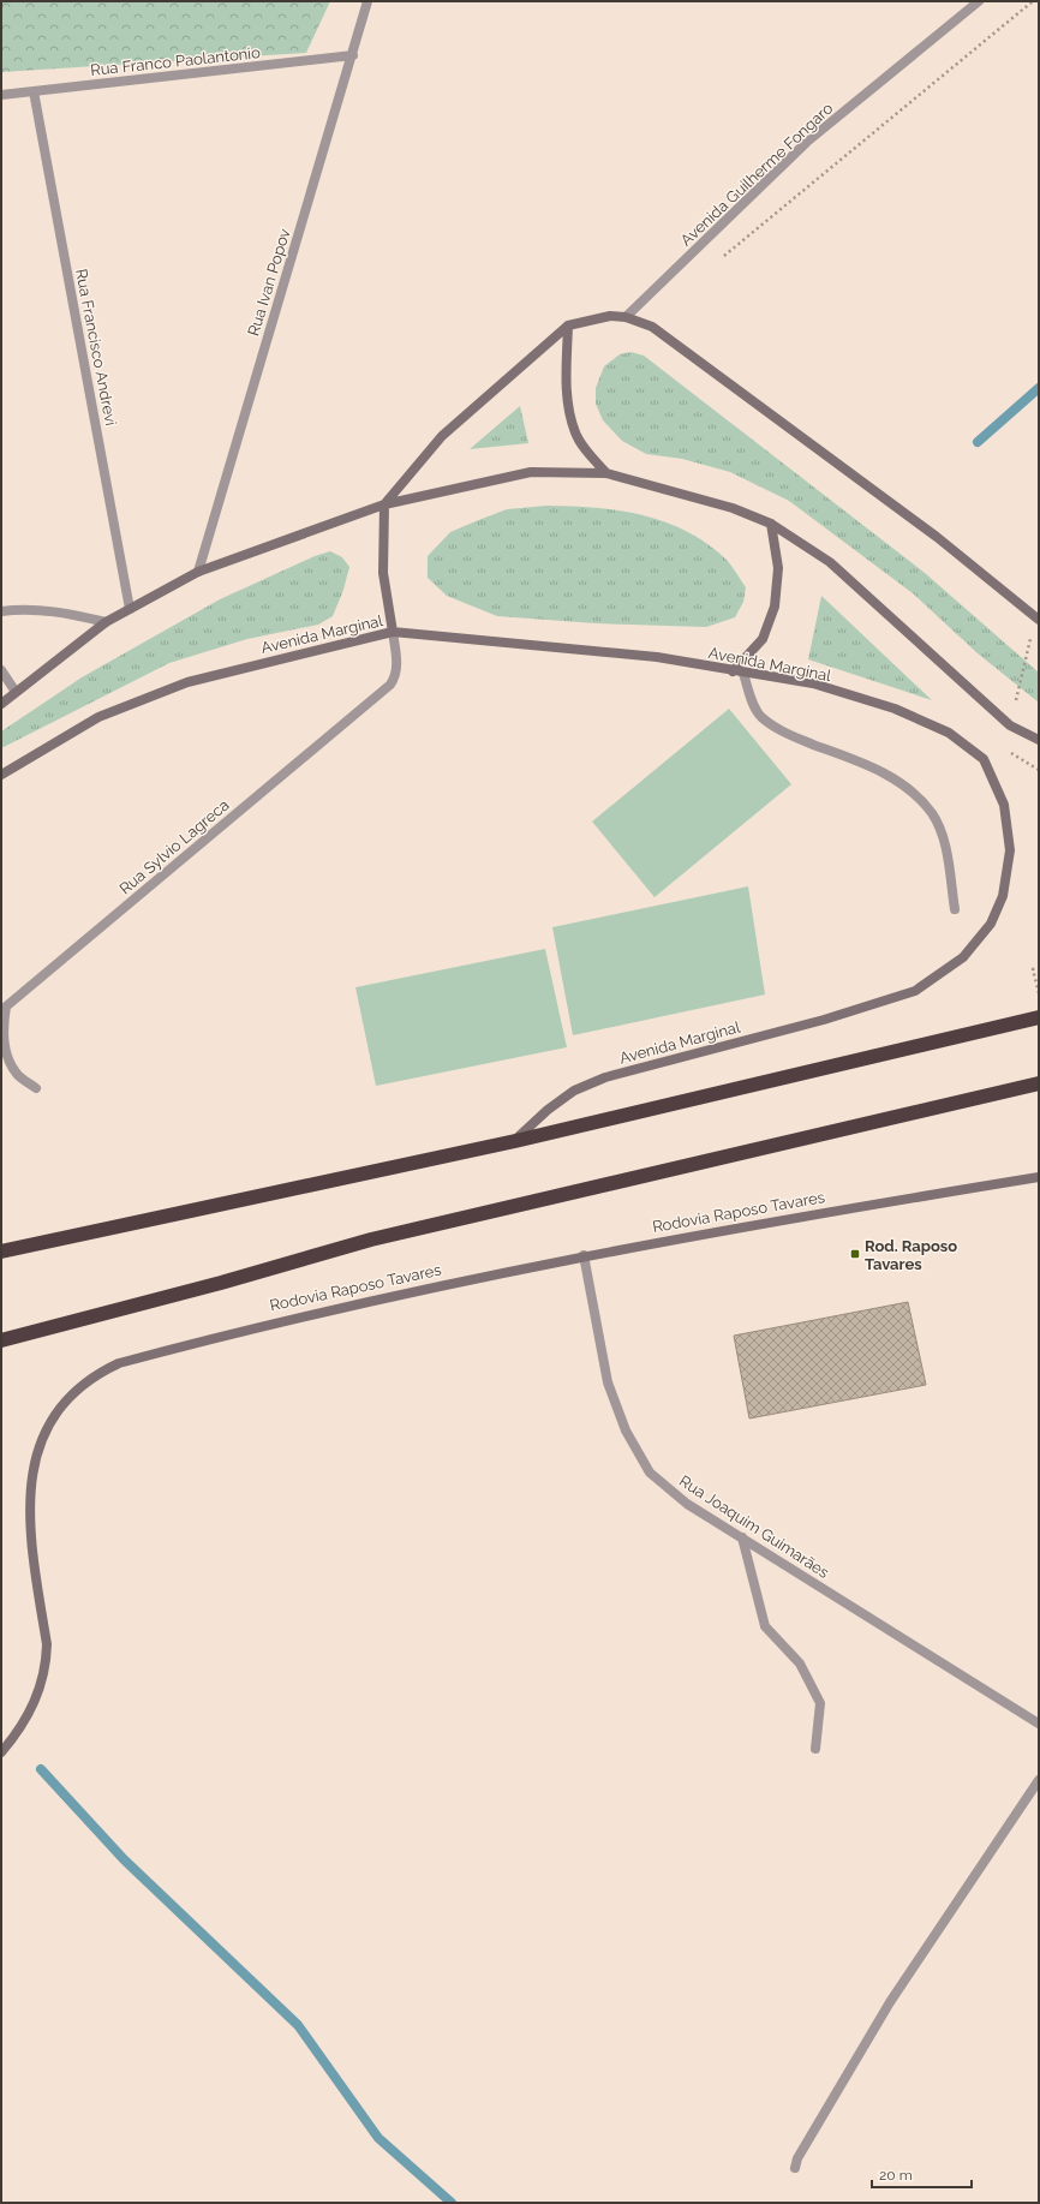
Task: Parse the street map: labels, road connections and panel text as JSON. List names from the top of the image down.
{
  "streets": {
    "main road": ["Avenida Marginal", "Rodovia Raposo Tavares"],
    "street": [
      "Rua Franco Paolantonio",
      "Avenida Guilherme Fongaro",
      "Rua Ivan Popov",
      "Rua Francisco Andrevi",
      "Rua Sylvio Lagreca",
      "Rua Joaquim Guimarães"
    ]
  },
  "crossings": [
    ["Rua Franco Paolantonio", "Rua Ivan Popov"],
    ["Rua Franco Paolantonio", "Rua Francisco Andrevi"],
    ["Avenida Marginal", "Rua Sylvio Lagreca"],
    ["Rodovia Raposo Tavares", "Rua Joaquim Guimarães"]
  ],
  "places": {
    "transit": ["Rod. Raposo Tavares"]
  },
  "scale_bar": "20 m"
}
